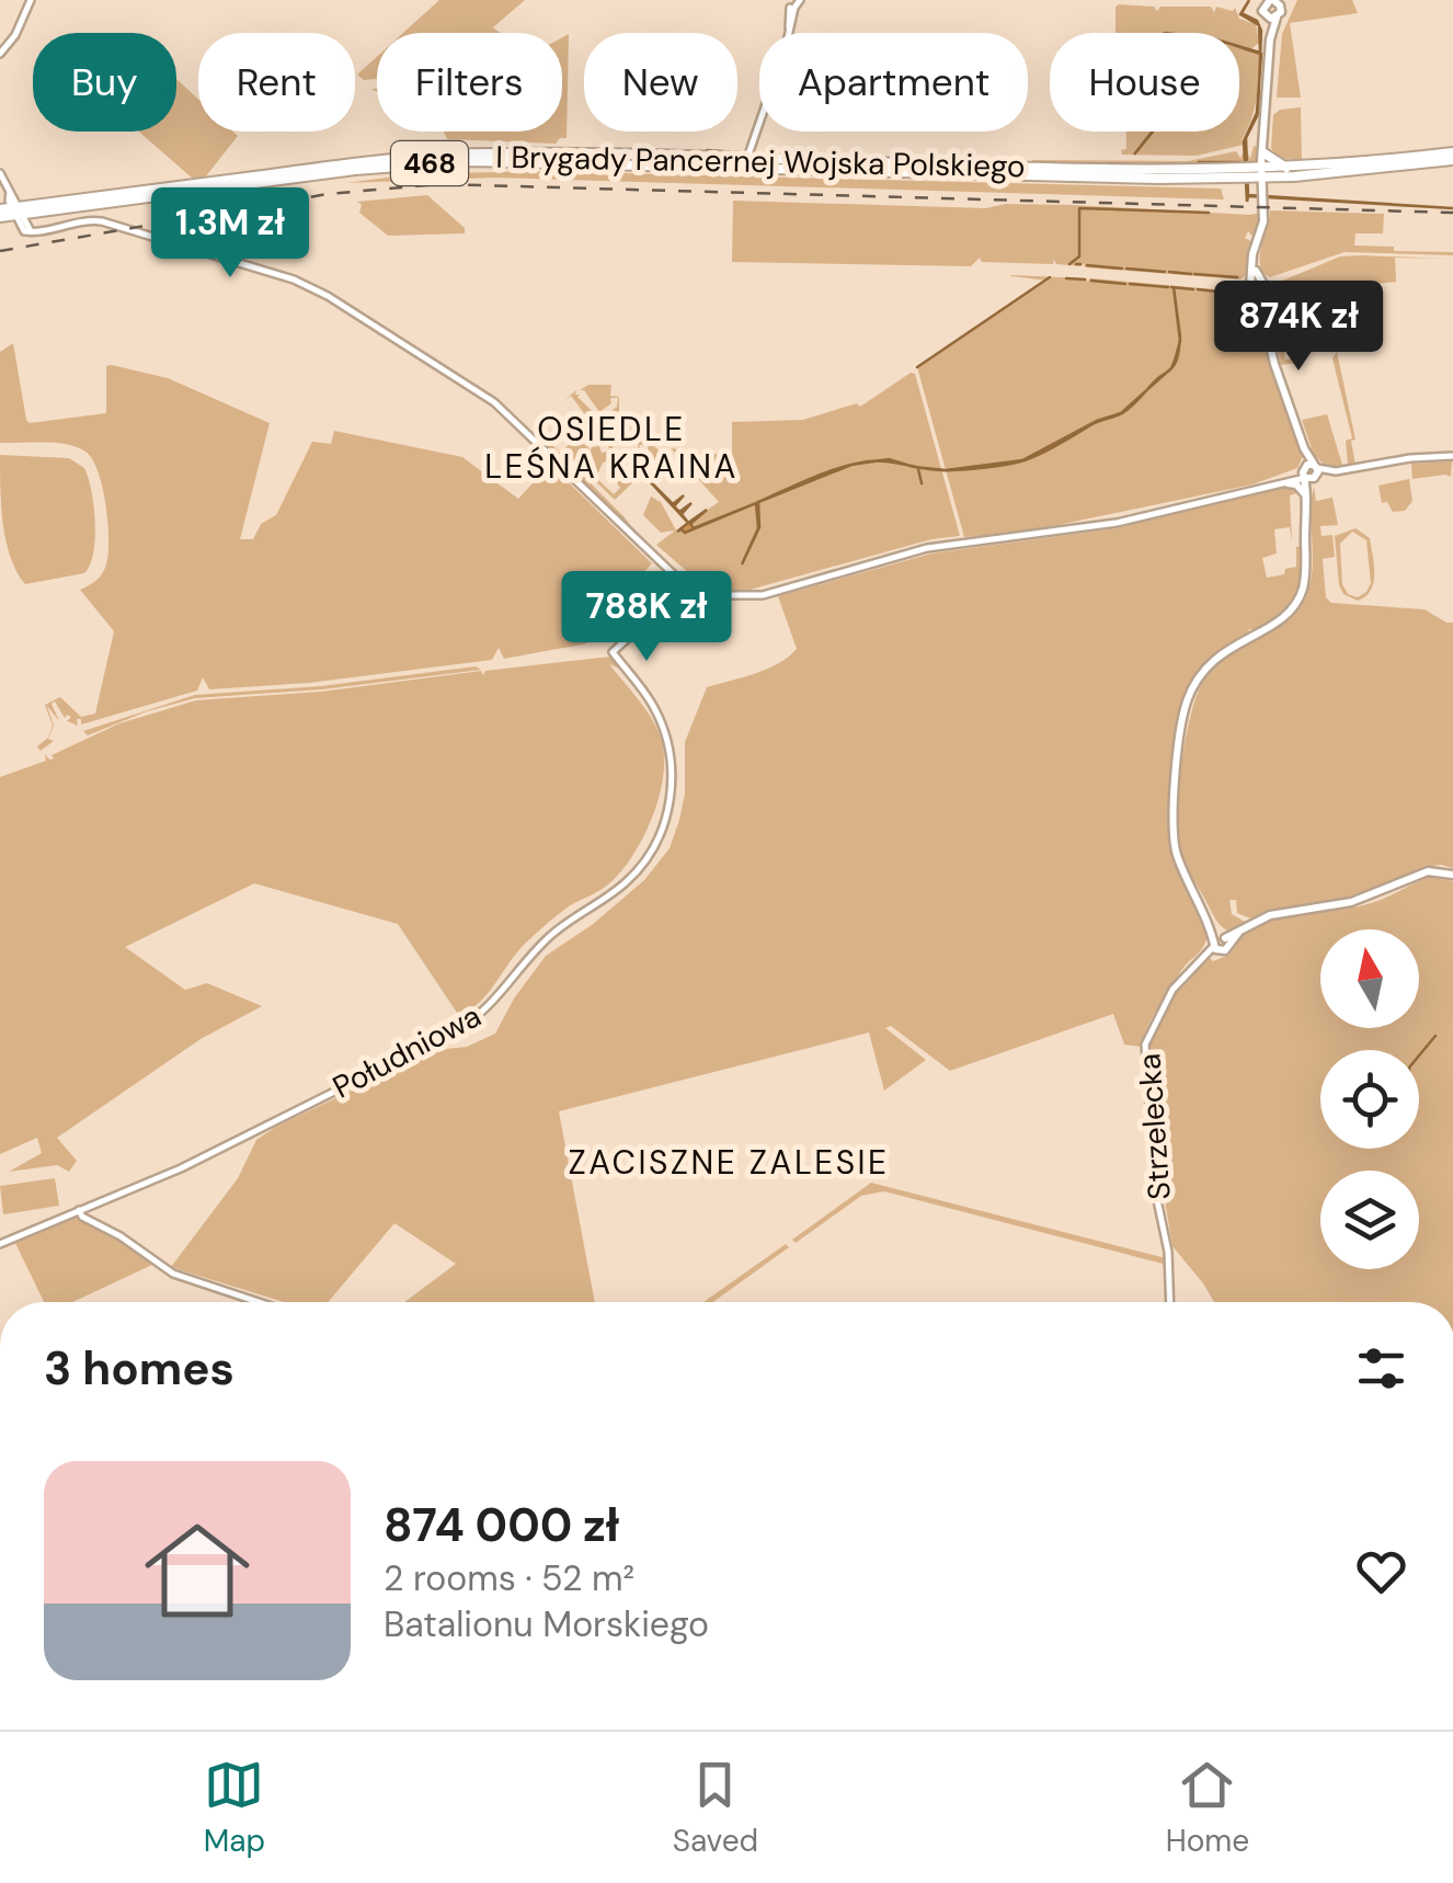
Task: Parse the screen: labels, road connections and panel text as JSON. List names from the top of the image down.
{
  "streets": {
    "main road": ["I Brygady Pancernej Wojska Polskiego", "468", "Strzelecka"],
    "street": ["Południowa"]
  },
  "crossings": [
    ["I Brygady Pancernej Wojska Polskiego", "468"]
  ],
  "districts": ["OSIEDLE LEŚNA KRAINA", "ZACISZNE ZALESIE"],
  "north": "top",
  "page": {
    "chip": [
      "Buy",
      "Rent",
      "Filters",
      "New",
      "Apartment",
      "House"
    ],
    "price": ["1.3M zł", "874K zł", "788K zł"],
    "heading": "3 homes",
    "list": [
      {
        "name": "874 000 zł",
        "note": "2 rooms · 52 m² · Batalionu Morskiego"
      }
    ],
    "tabs": ["Map", "Saved", "Home"]
  }
}
